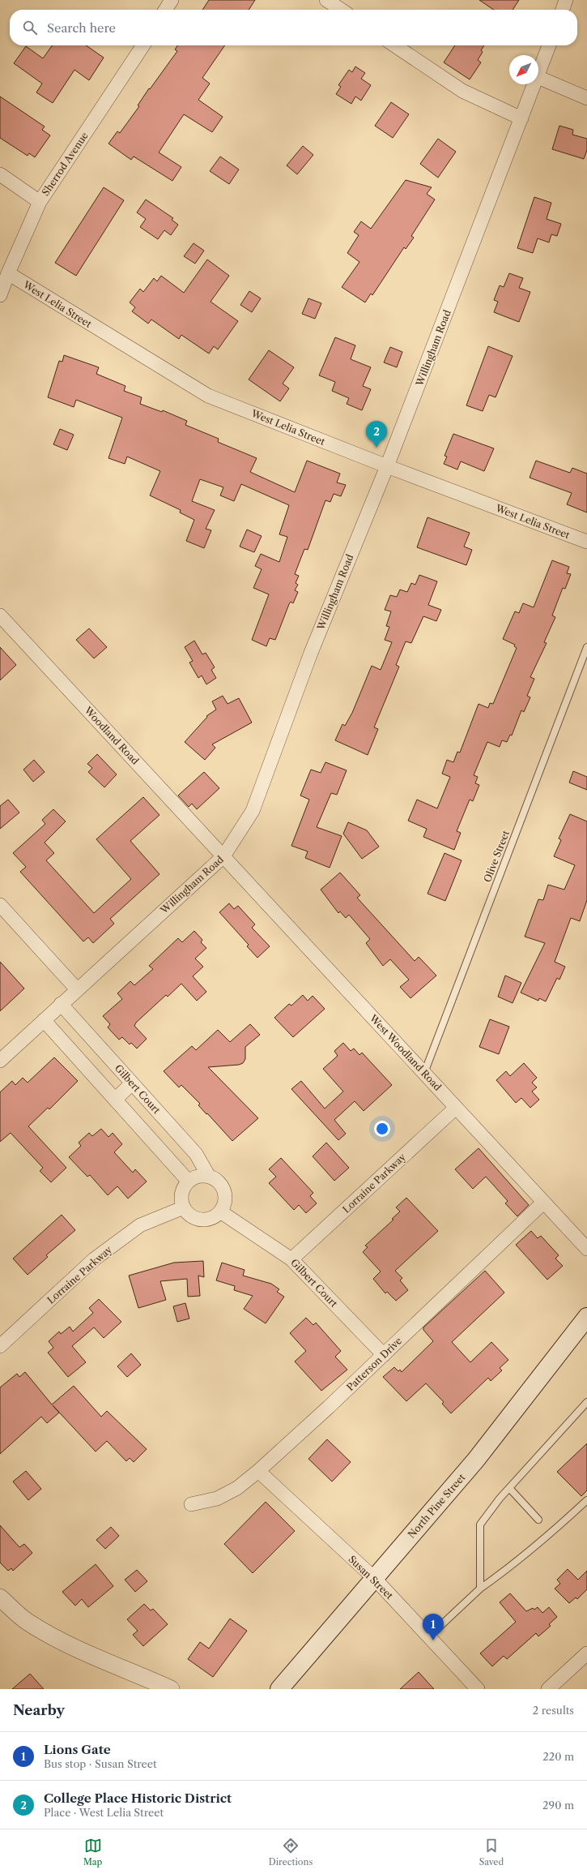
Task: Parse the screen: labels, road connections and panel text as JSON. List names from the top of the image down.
{
  "streets": {
    "main road": ["North Pine Street"],
    "street": [
      "Sherrod Avenue",
      "West Lelia Street",
      "Willingham Road",
      "Woodland Road",
      "West Woodland Road",
      "Gilbert Court",
      "Lorraine Parkway",
      "Patterson Drive",
      "Susan Street"
    ],
    "lane": ["Olive Street"]
  },
  "crossings": [
    ["Sherrod Avenue", "West Lelia Street"],
    ["West Lelia Street", "Willingham Road"],
    ["Willingham Road", "Woodland Road"],
    ["Willingham Road", "West Woodland Road"],
    ["Willingham Road", "Gilbert Court"],
    ["Woodland Road", "West Woodland Road"],
    ["Olive Street", "West Woodland Road"],
    ["West Woodland Road", "Lorraine Parkway"],
    ["West Woodland Road", "Patterson Drive"],
    ["Gilbert Court", "Lorraine Parkway"],
    ["Gilbert Court", "Patterson Drive"],
    ["Patterson Drive", "Susan Street"],
    ["North Pine Street", "Susan Street"]
  ],
  "north": "bottom left",
  "page": {
    "search": "Search here",
    "pins": ["2", "1"],
    "heading": ["Nearby", "2 results"],
    "list": [
      {
        "mark": "1",
        "name": "Lions Gate",
        "note": "Bus stop · Susan Street",
        "value": "220 m"
      },
      {
        "mark": "2",
        "name": "College Place Historic District",
        "note": "Place · West Lelia Street",
        "value": "290 m"
      }
    ],
    "nav": ["Map", "Directions", "Saved"]
  }
}
